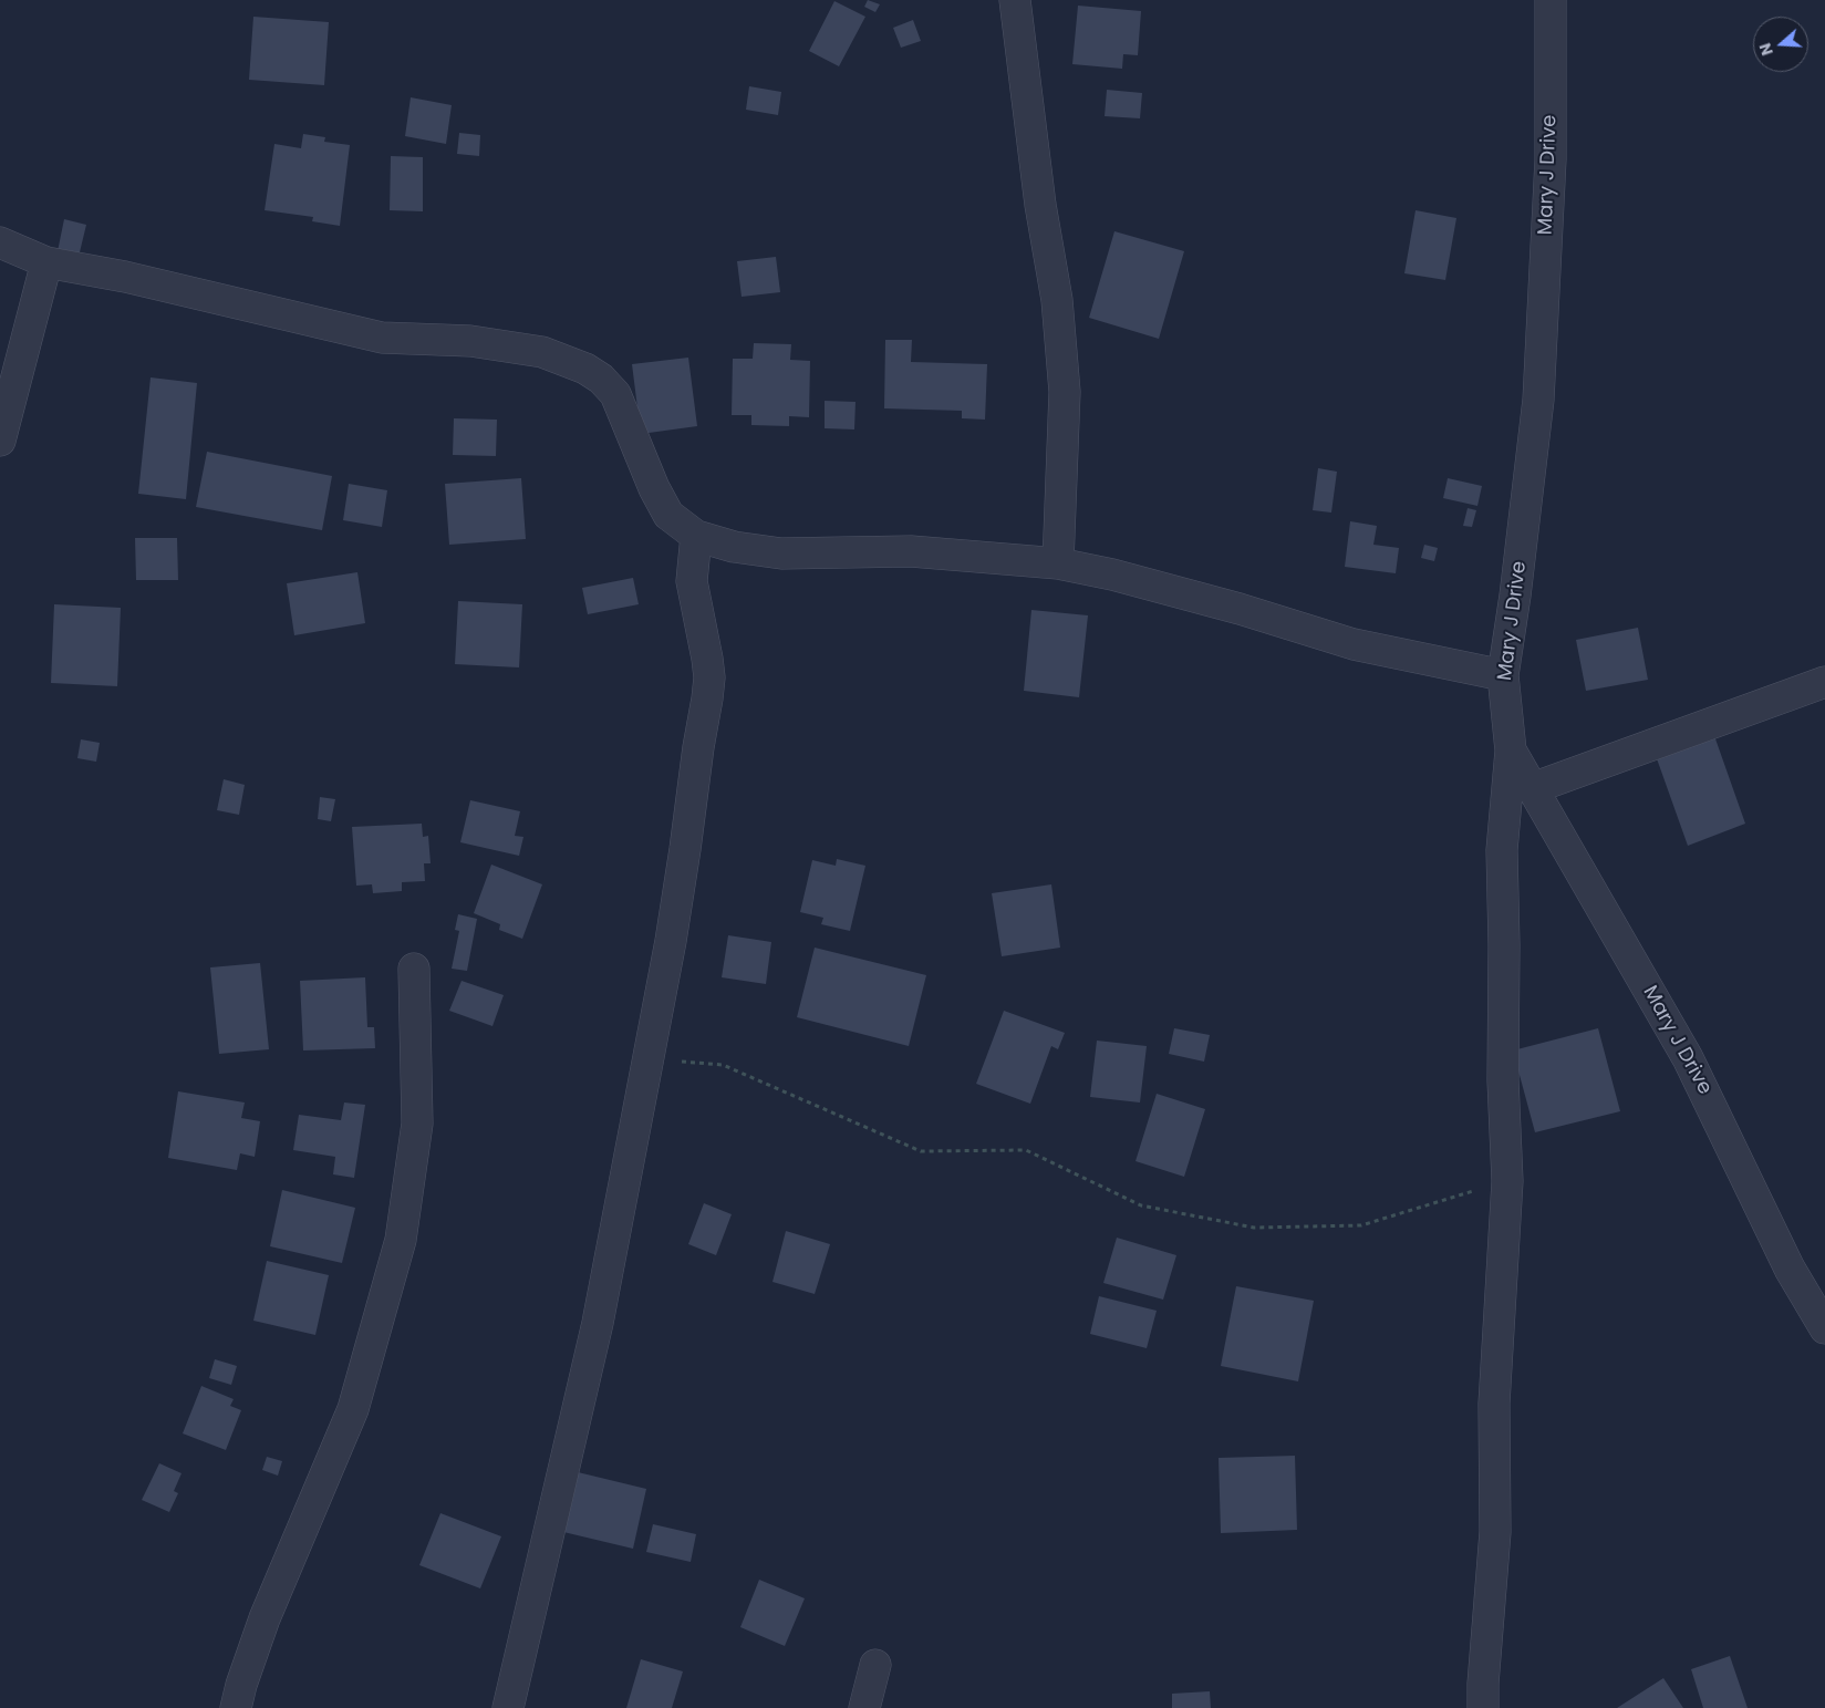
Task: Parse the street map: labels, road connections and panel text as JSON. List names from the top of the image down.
{
  "streets": {
    "street": ["Mary J Drive"]
  },
  "north": "left"
}
